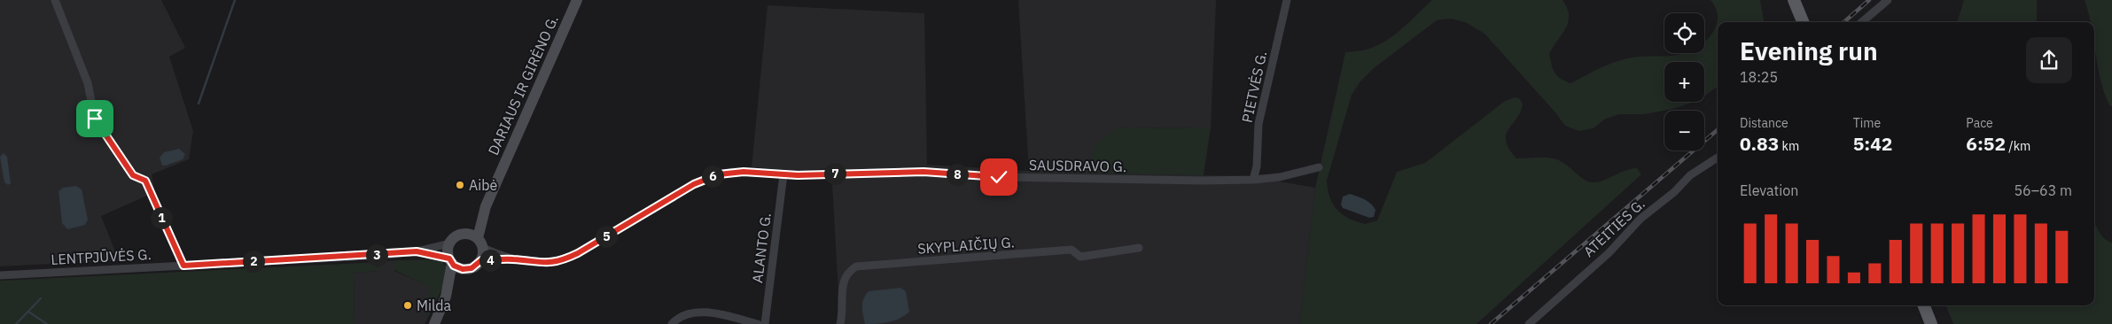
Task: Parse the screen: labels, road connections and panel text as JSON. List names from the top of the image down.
{
  "streets": {
    "main road": ["DARIAUS IR GIRĖNO G."],
    "street": [
      "PIETVĖS G.",
      "SAUSDRAVO G.",
      "ATEITIES G.",
      "SKYPLAIČIŲ G.",
      "ALANTO G.",
      "LENTPJŪVĖS G."
    ]
  },
  "crossings": [
    ["DARIAUS IR GIRĖNO G.", "SAUSDRAVO G."],
    ["DARIAUS IR GIRĖNO G.", "LENTPJŪVĖS G."],
    ["PIETVĖS G.", "SAUSDRAVO G."],
    ["SAUSDRAVO G.", "ALANTO G."],
    ["SAUSDRAVO G.", "LENTPJŪVĖS G."]
  ],
  "places": ["Aibė", "Milda"],
  "page": {
    "map_buttons": ["+", "−"],
    "heading": ["Evening run", "18:25"],
    "stats": [
      ["Distance", "0.83 km"],
      ["Time", "5:42"],
      ["Pace", "6:52 /km"]
    ],
    "pins": [
      "7",
      "8",
      "6",
      "1",
      "5",
      "3",
      "4",
      "2"
    ],
    "chart": ["Elevation", "56–63 m"]
  }
}
